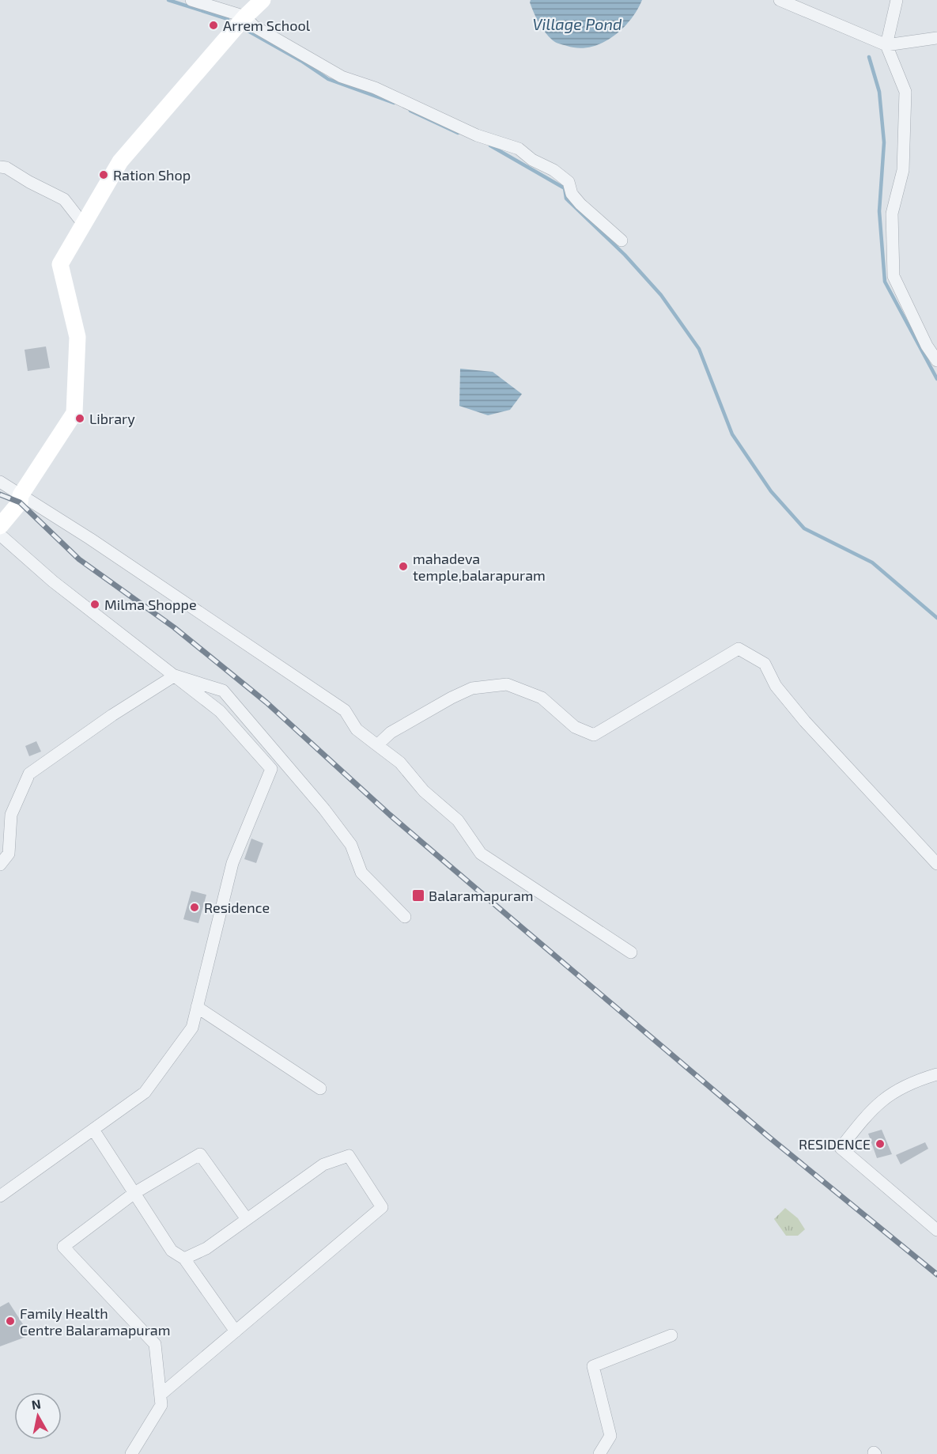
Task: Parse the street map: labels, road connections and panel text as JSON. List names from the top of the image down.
{
  "water": ["Village Pond"],
  "places": {
    "other": [
      "Arrem School",
      "Ration Shop",
      "Library",
      "mahadeva temple,balarapuram",
      "Milma Shoppe",
      "Residence",
      "RESIDENCE",
      "Family Health Centre Balaramapuram"
    ],
    "transit": ["Balaramapuram"]
  },
  "north": "top"
}
